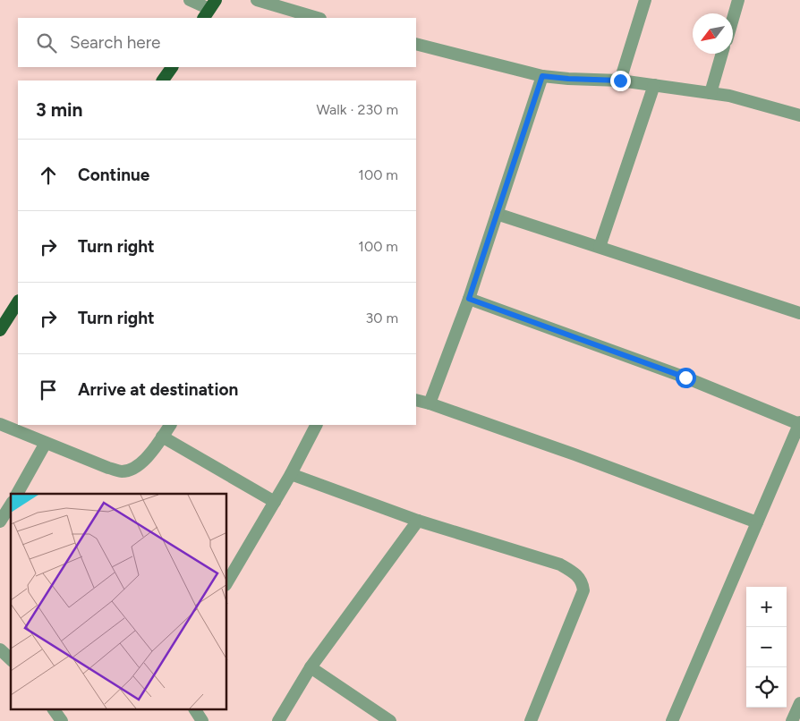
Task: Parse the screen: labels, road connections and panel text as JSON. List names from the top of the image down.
{
  "north": "bottom left",
  "page": {
    "search": "Search here",
    "heading": ["3 min", "Walk · 230 m"],
    "list": [
      ["Continue", "100 m"],
      ["Turn right", "100 m"],
      ["Turn right", "30 m"],
      "Arrive at destination"
    ],
    "map_buttons": ["+", "−"]
  }
}
